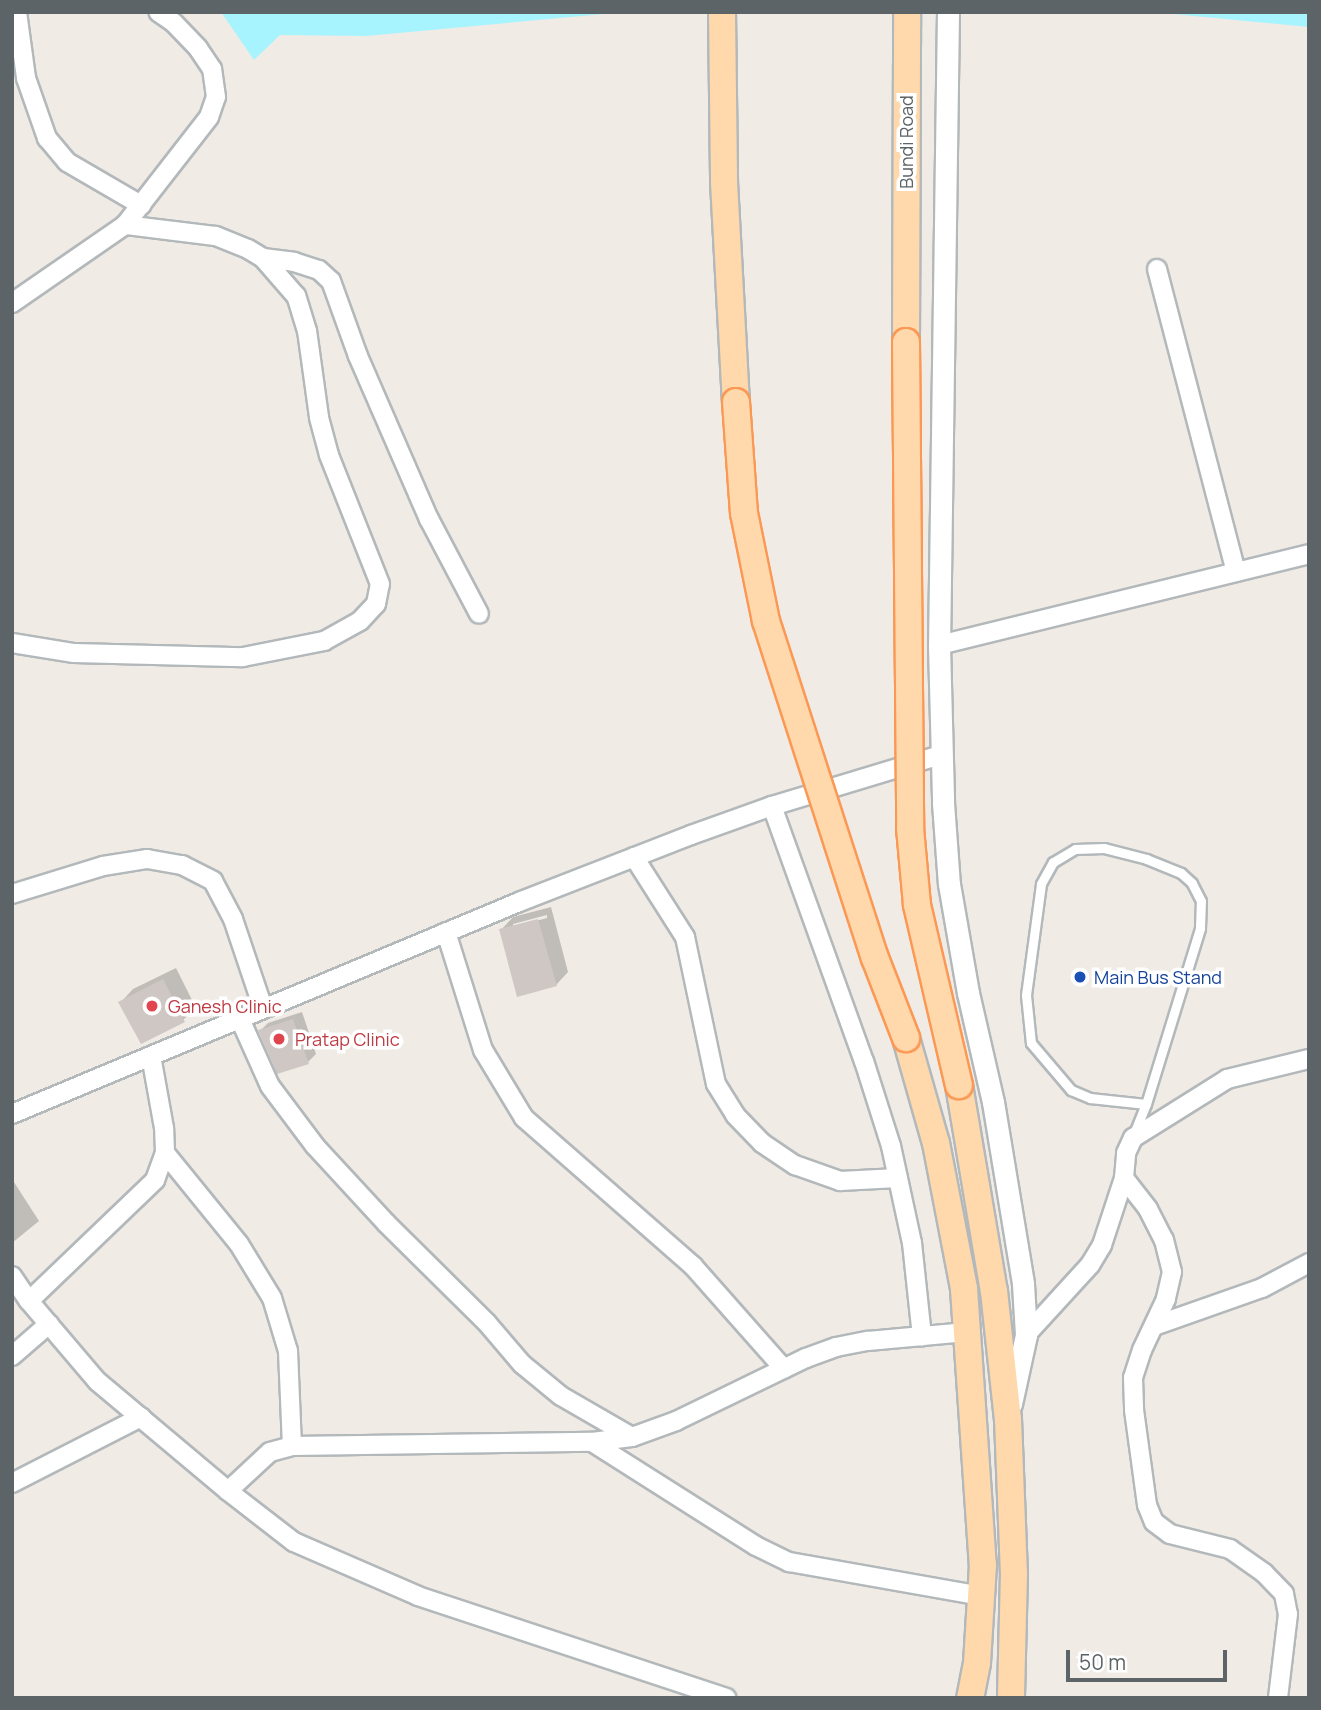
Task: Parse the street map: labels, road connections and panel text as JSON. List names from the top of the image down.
{
  "streets": {
    "main road": ["Bundi Road"]
  },
  "places": ["Main Bus Stand", "Ganesh Clinic", "Pratap Clinic"],
  "scale_bar": "50 m"
}
